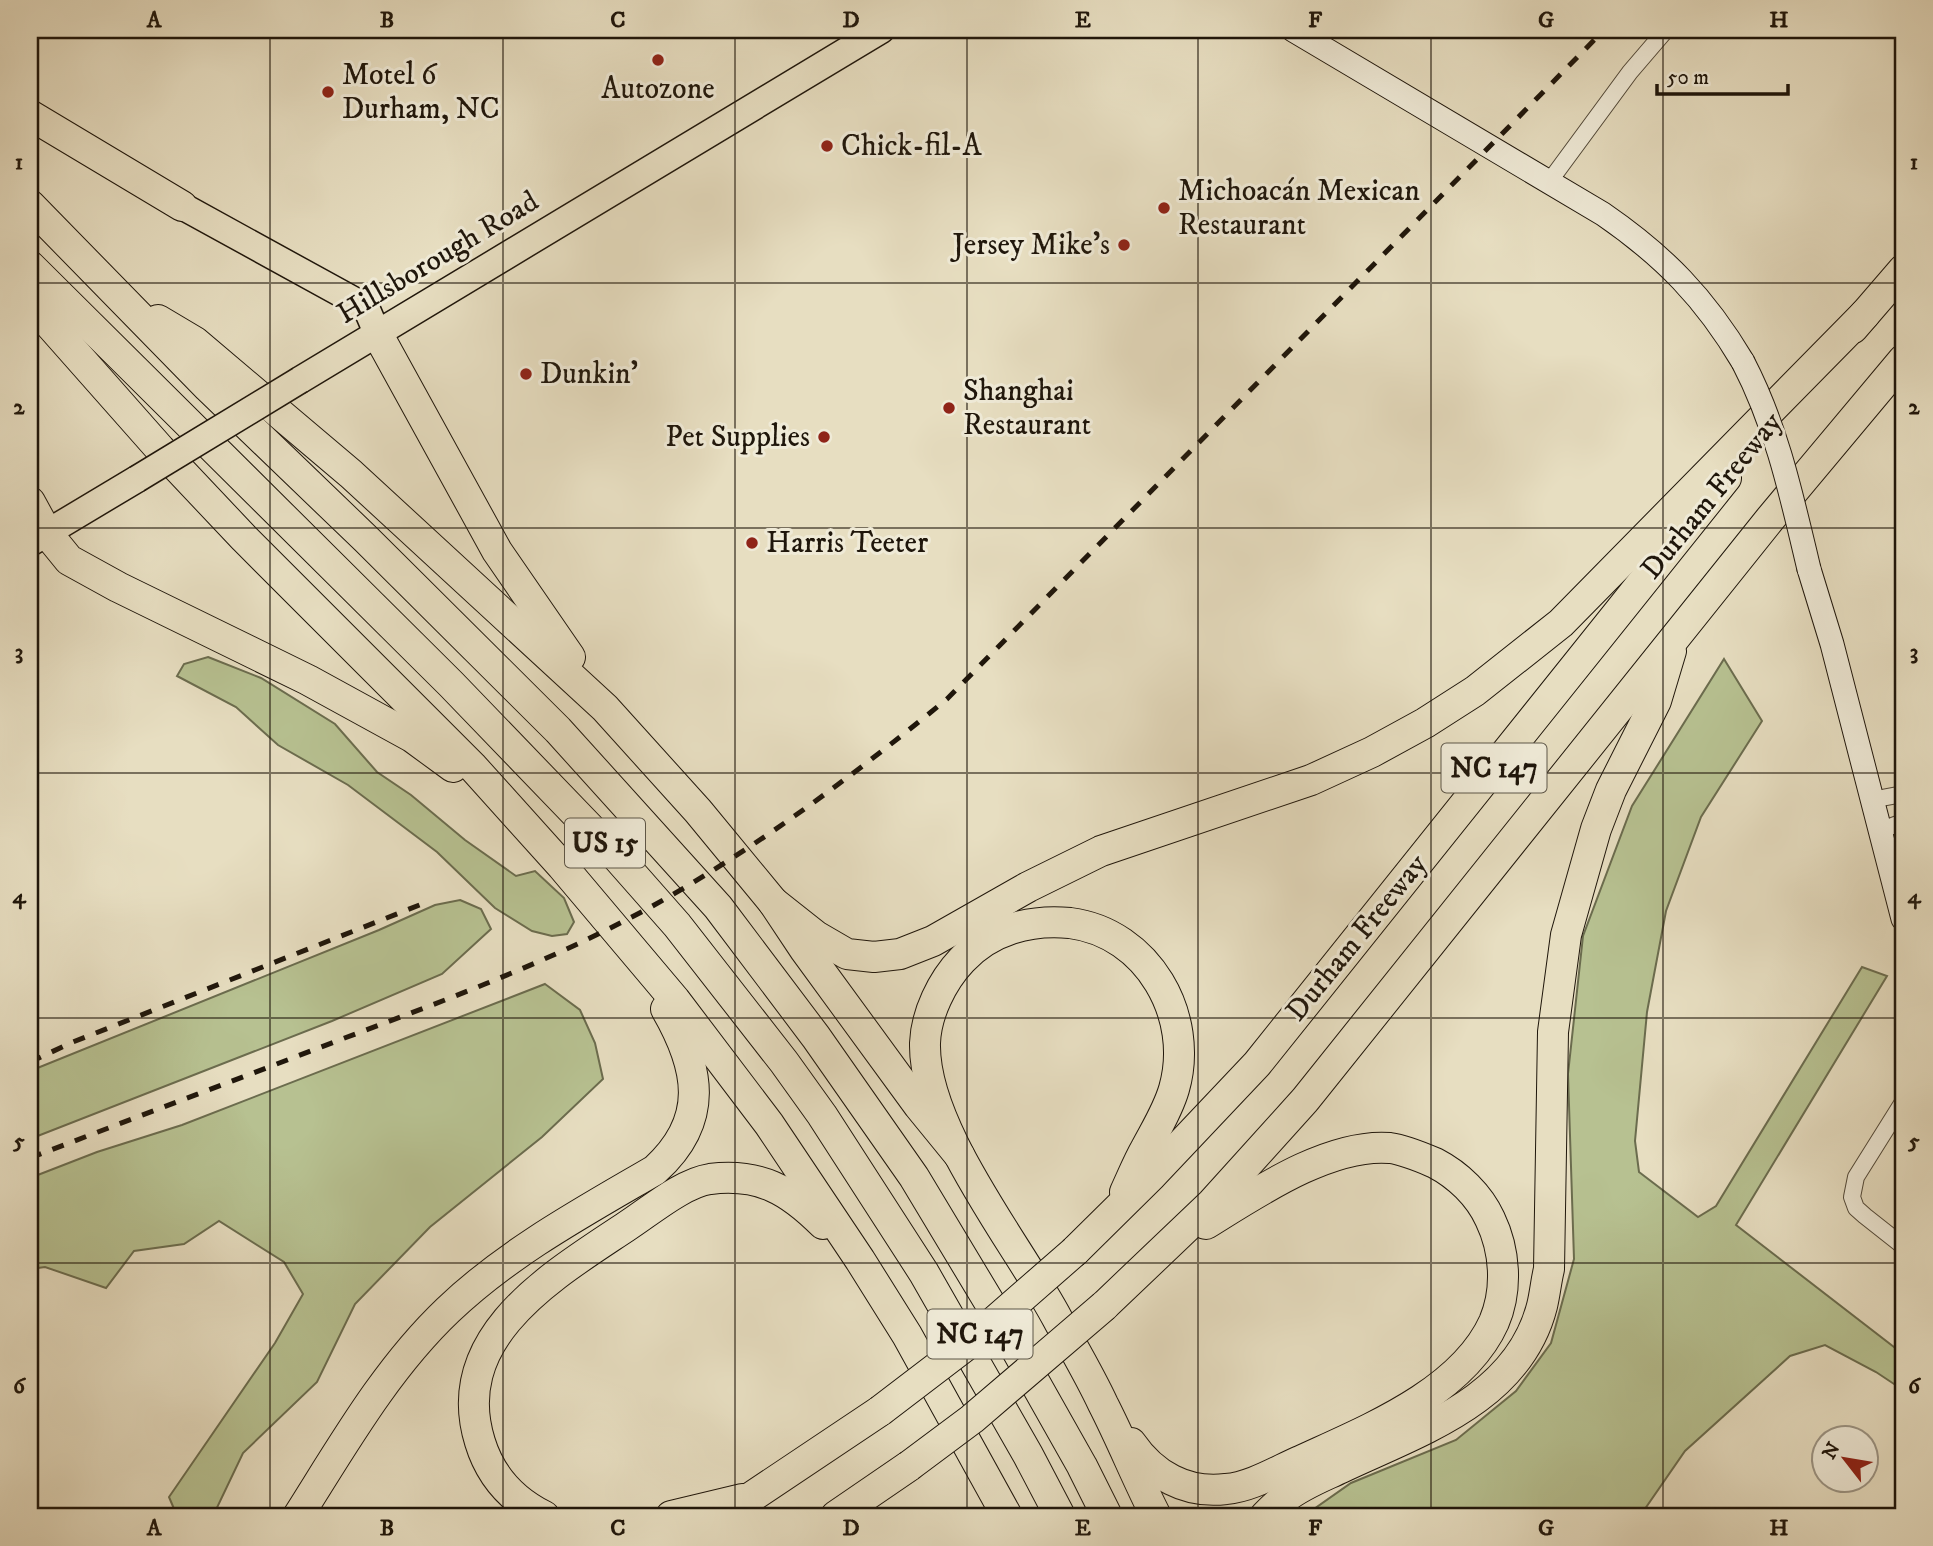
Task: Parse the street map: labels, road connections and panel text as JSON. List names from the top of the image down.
{
  "streets": {
    "highway": ["Durham Freeway", "NC 147", "US 15"],
    "main road": ["Hillsborough Road"]
  },
  "places": [
    "Autozone",
    "Motel 6 Durham, NC",
    "Chick-fil-A",
    "Michoacán Mexican Restaurant",
    "Jersey Mike's",
    "Dunkin'",
    "Shanghai Restaurant",
    "Pet Supplies",
    "Harris Teeter"
  ],
  "scale_bar": "50 m",
  "north": "top left",
  "grid": {
    "columns": [
      "A",
      "B",
      "C",
      "D",
      "E",
      "F",
      "G",
      "H"
    ],
    "rows": [
      "1",
      "2",
      "3",
      "4",
      "5",
      "6"
    ]
  }
}
